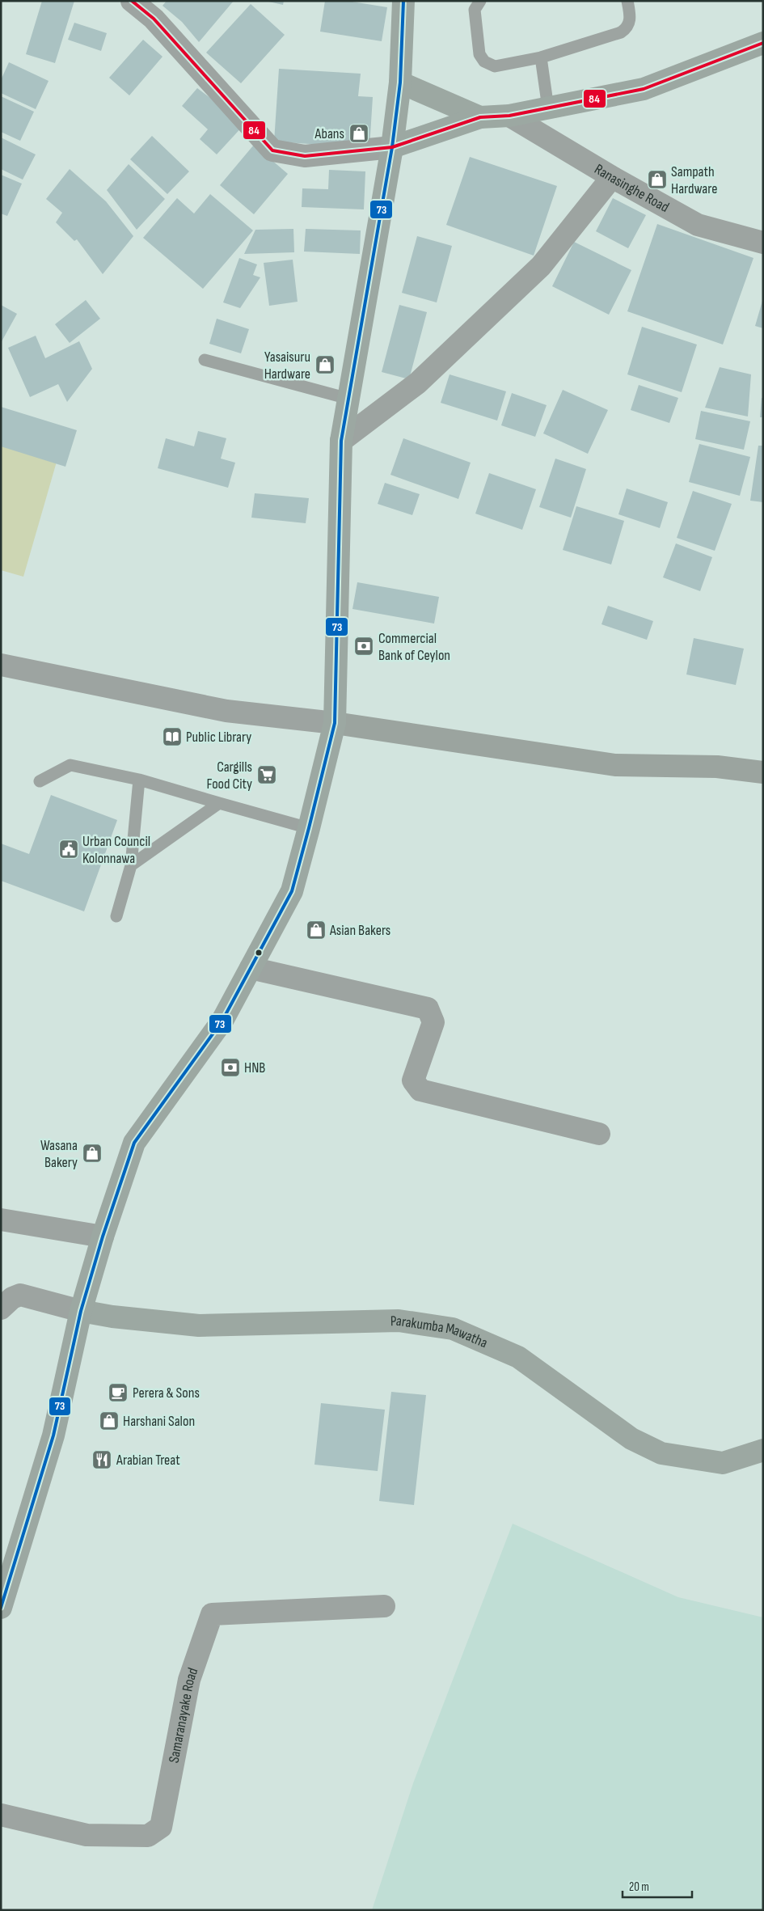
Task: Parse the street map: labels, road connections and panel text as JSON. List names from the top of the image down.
{
  "streets": {
    "main road": ["Parakumba Mawatha"],
    "street": ["Ranasinghe Road", "Samaranayake Road"]
  },
  "places": {
    "shop": [
      "Abans",
      "Sampath Hardware",
      "Yasaisuru Hardware",
      "Asian Bakers",
      "Wasana Bakery",
      "Harshani Salon"
    ],
    "bank": ["Commercial Bank of Ceylon", "HNB"],
    "library": ["Public Library"],
    "supermarket": ["Cargills Food City"],
    "public building": ["Urban Council Kolonnawa"],
    "cafe": ["Perera & Sons"],
    "restaurant": ["Arabian Treat"]
  },
  "lines": ["transit line 73", "transit line 84"],
  "scale_bar": "20 m"
}
